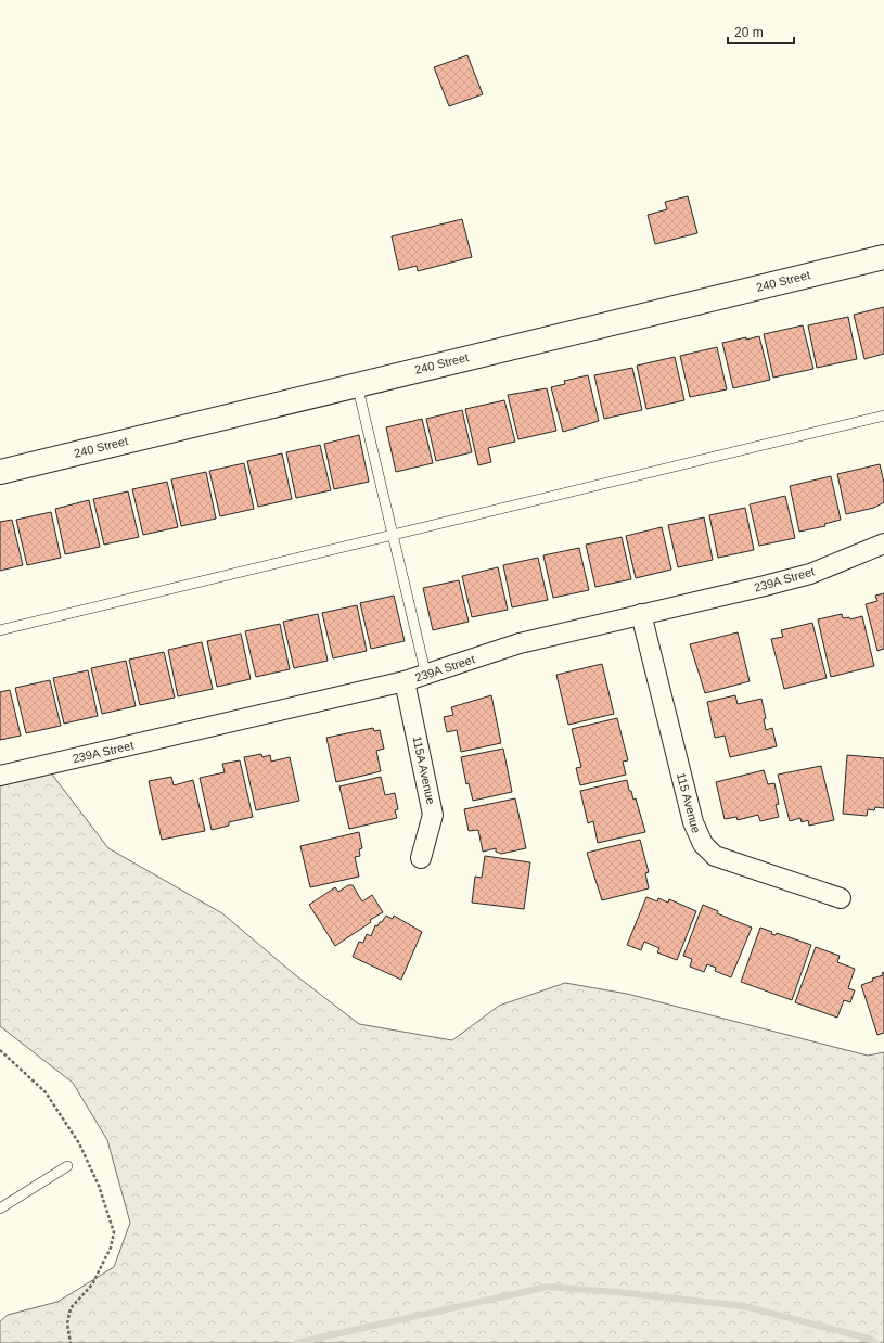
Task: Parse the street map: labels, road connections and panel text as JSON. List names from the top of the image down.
{
  "streets": {
    "main road": ["240 Street"],
    "street": ["239A Street", "115A Avenue", "115 Avenue"]
  },
  "crossings": [
    ["239A Street", "115A Avenue"],
    ["239A Street", "115 Avenue"]
  ],
  "scale_bar": "20 m"
}
